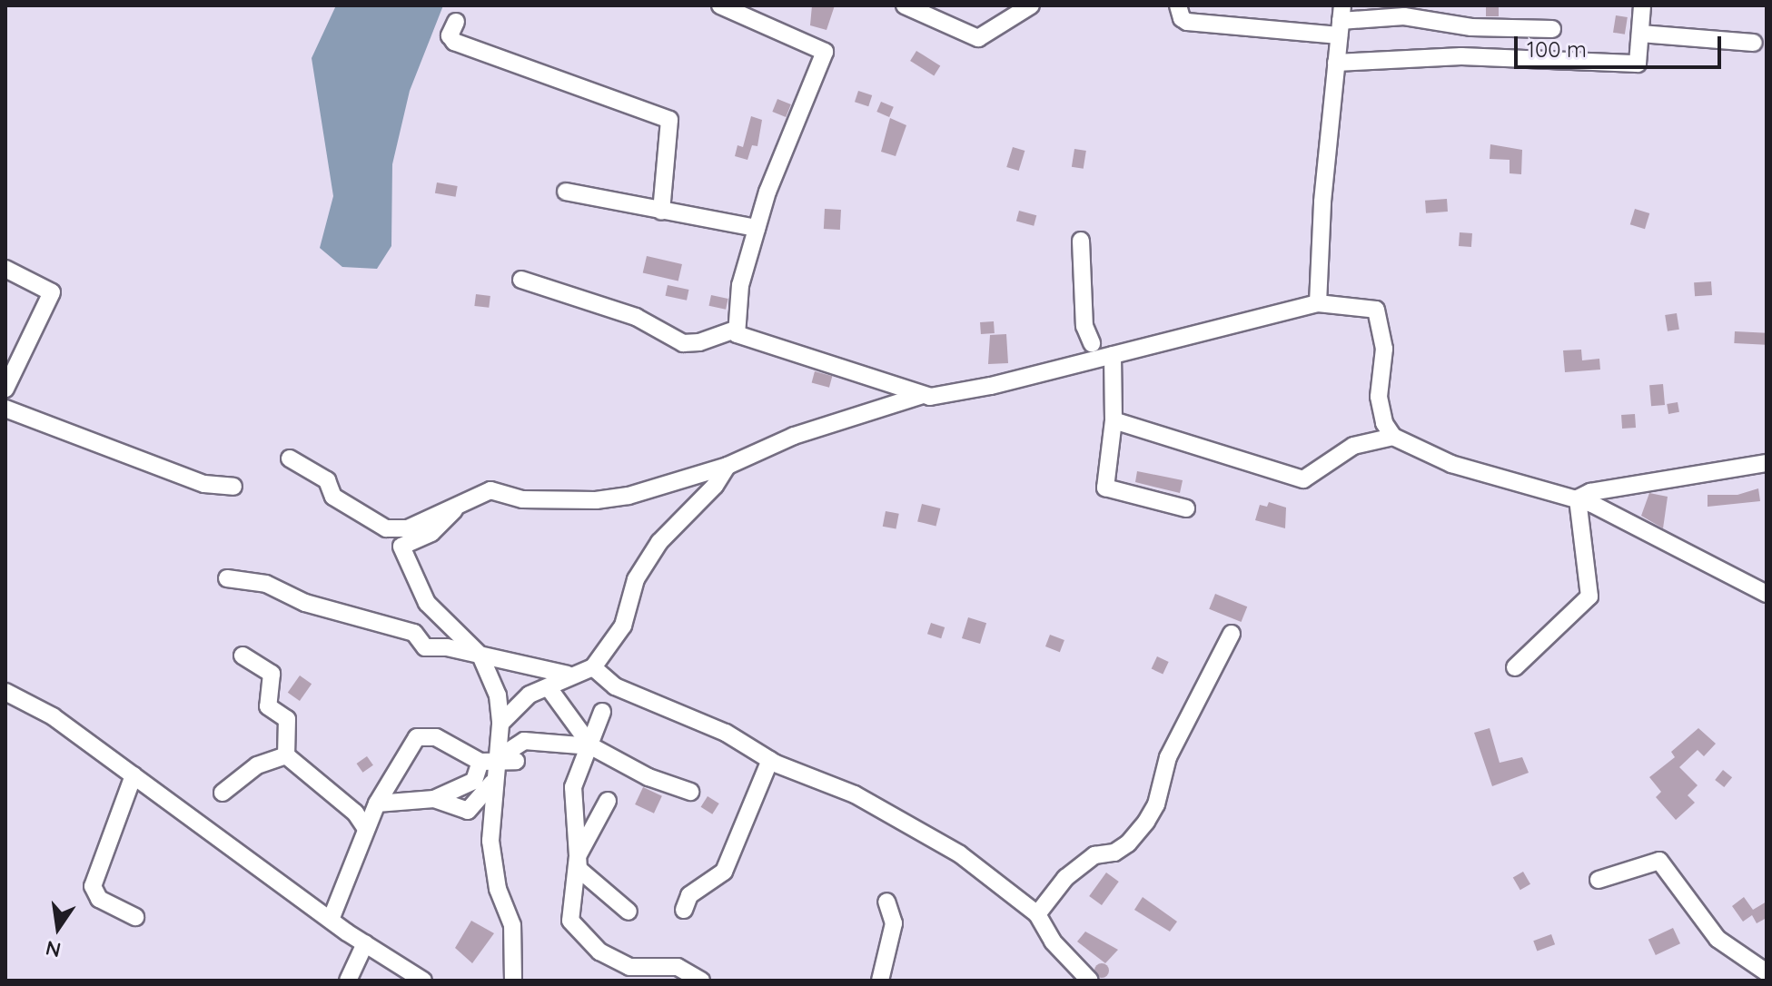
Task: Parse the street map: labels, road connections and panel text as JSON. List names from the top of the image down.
{
  "scale_bar": "100 m",
  "north": "bottom"
}
